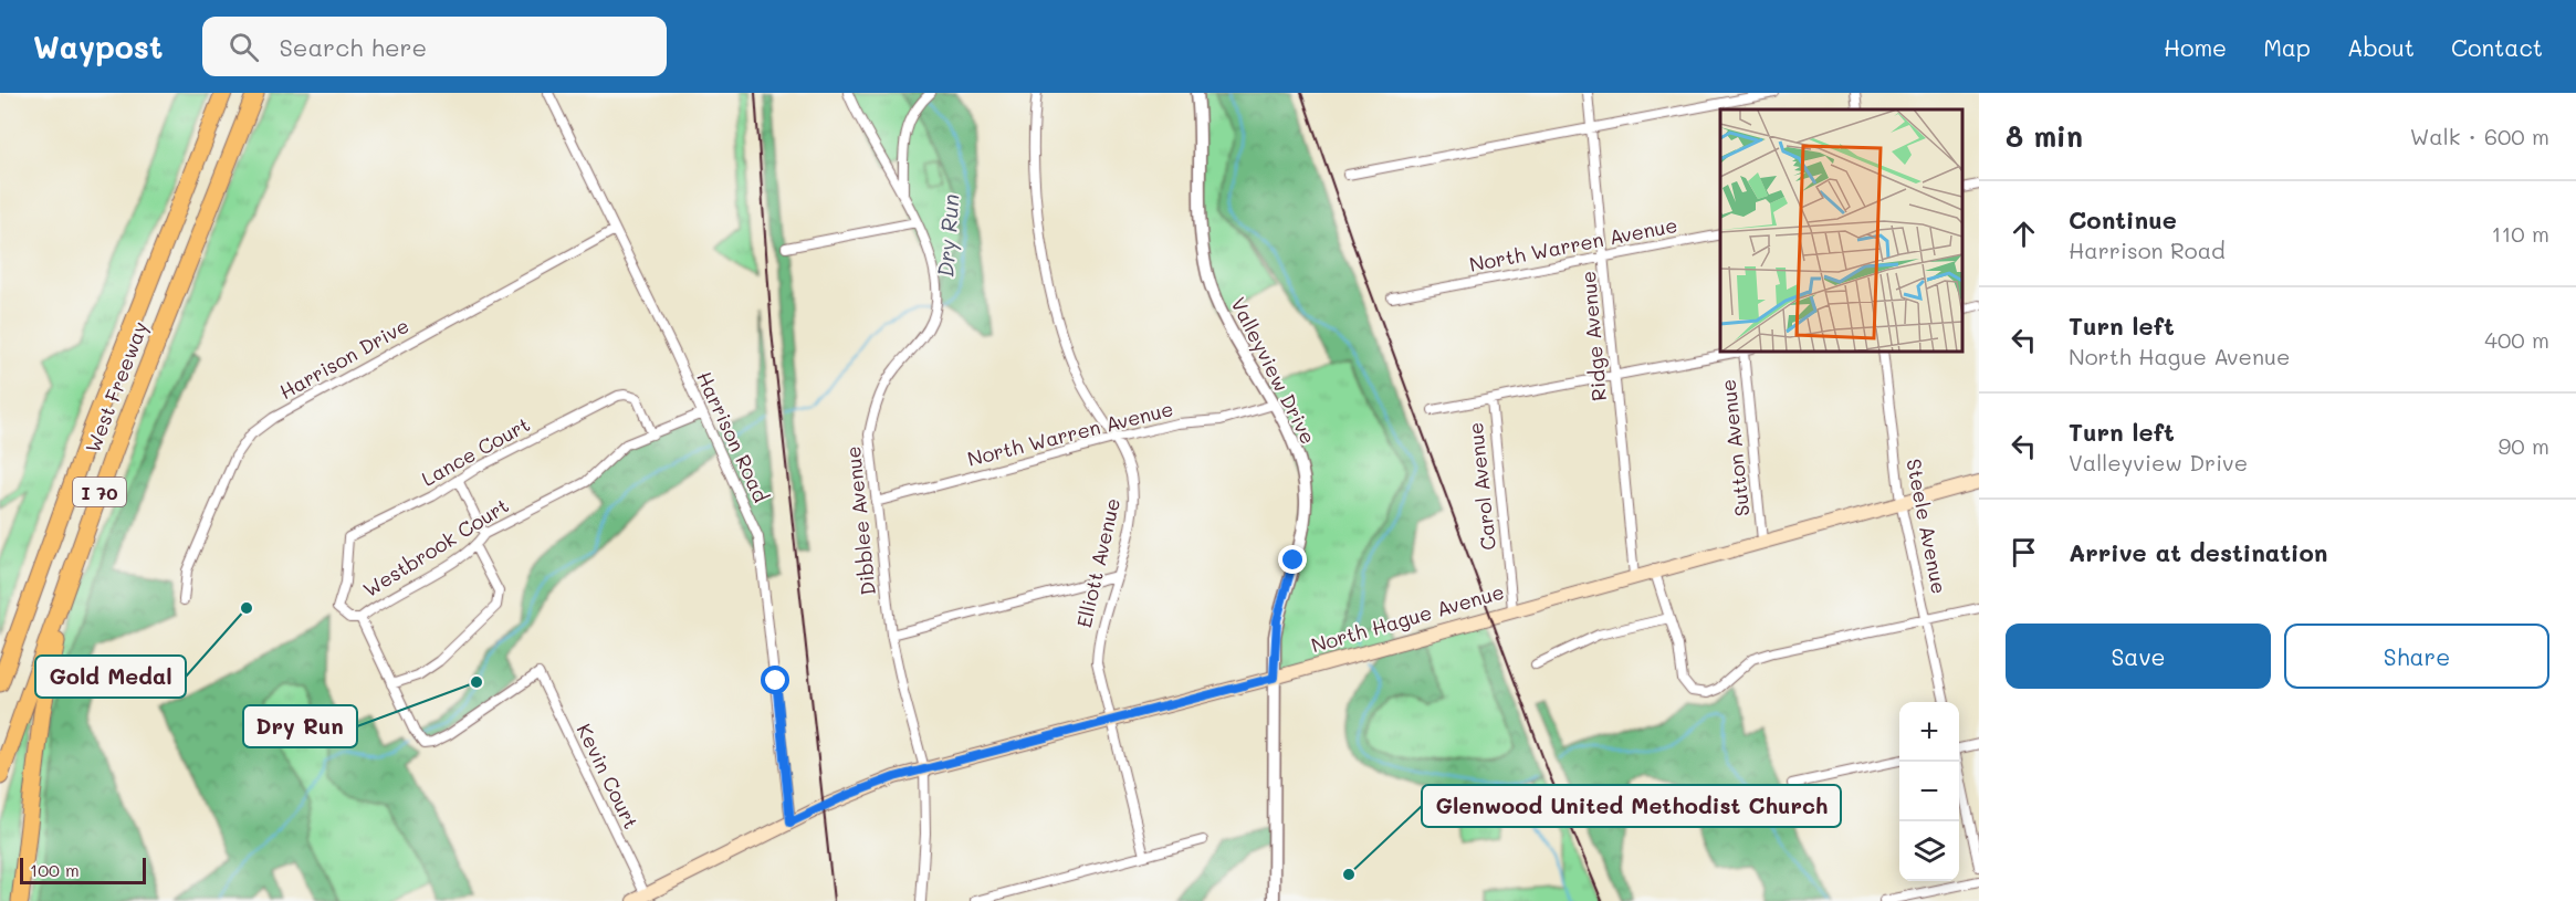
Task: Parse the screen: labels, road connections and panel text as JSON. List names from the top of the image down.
{
  "streets": {
    "highway": ["West Freeway", "I 70"],
    "main road": ["North Hague Avenue"],
    "street": [
      "North Warren Avenue",
      "Ridge Avenue",
      "Harrison Drive",
      "Valleyview Drive",
      "Harrison Road",
      "Sutton Avenue",
      "Lance Court",
      "Carol Avenue",
      "Dibblee Avenue",
      "Steele Avenue",
      "Westbrook Court",
      "Elliott Avenue",
      "Kevin Court"
    ]
  },
  "crossings": [
    ["North Warren Avenue", "Ridge Avenue"],
    ["North Warren Avenue", "Valleyview Drive"],
    ["North Warren Avenue", "Dibblee Avenue"],
    ["North Warren Avenue", "Elliott Avenue"],
    ["Ridge Avenue", "North Hague Avenue"],
    ["Harrison Drive", "Harrison Road"],
    ["Valleyview Drive", "North Hague Avenue"],
    ["Harrison Road", "Westbrook Court"],
    ["Harrison Road", "North Hague Avenue"],
    ["Sutton Avenue", "North Hague Avenue"],
    ["Lance Court", "Westbrook Court"],
    ["Carol Avenue", "North Hague Avenue"],
    ["Dibblee Avenue", "North Hague Avenue"],
    ["Steele Avenue", "North Hague Avenue"],
    ["Elliott Avenue", "North Hague Avenue"],
    ["North Hague Avenue", "Kevin Court"]
  ],
  "water": ["Dry Run"],
  "places": ["Gold Medal", "Dry Run", "Glenwood United Methodist Church"],
  "scale_bar": "100 m",
  "page": {
    "header": "Waypost",
    "search": "Search here",
    "nav": [
      "Home",
      "Map",
      "About",
      "Contact"
    ],
    "heading": ["8 min", "Walk · 600 m"],
    "list": [
      ["Continue", "Harrison Road", "110 m"],
      ["Turn left", "North Hague Avenue", "400 m"],
      ["Turn left", "Valleyview Drive", "90 m"],
      "Arrive at destination"
    ],
    "buttons": ["Save", "Share"],
    "map_buttons": ["+", "−"],
    "scale": "100 m"
  }
}
